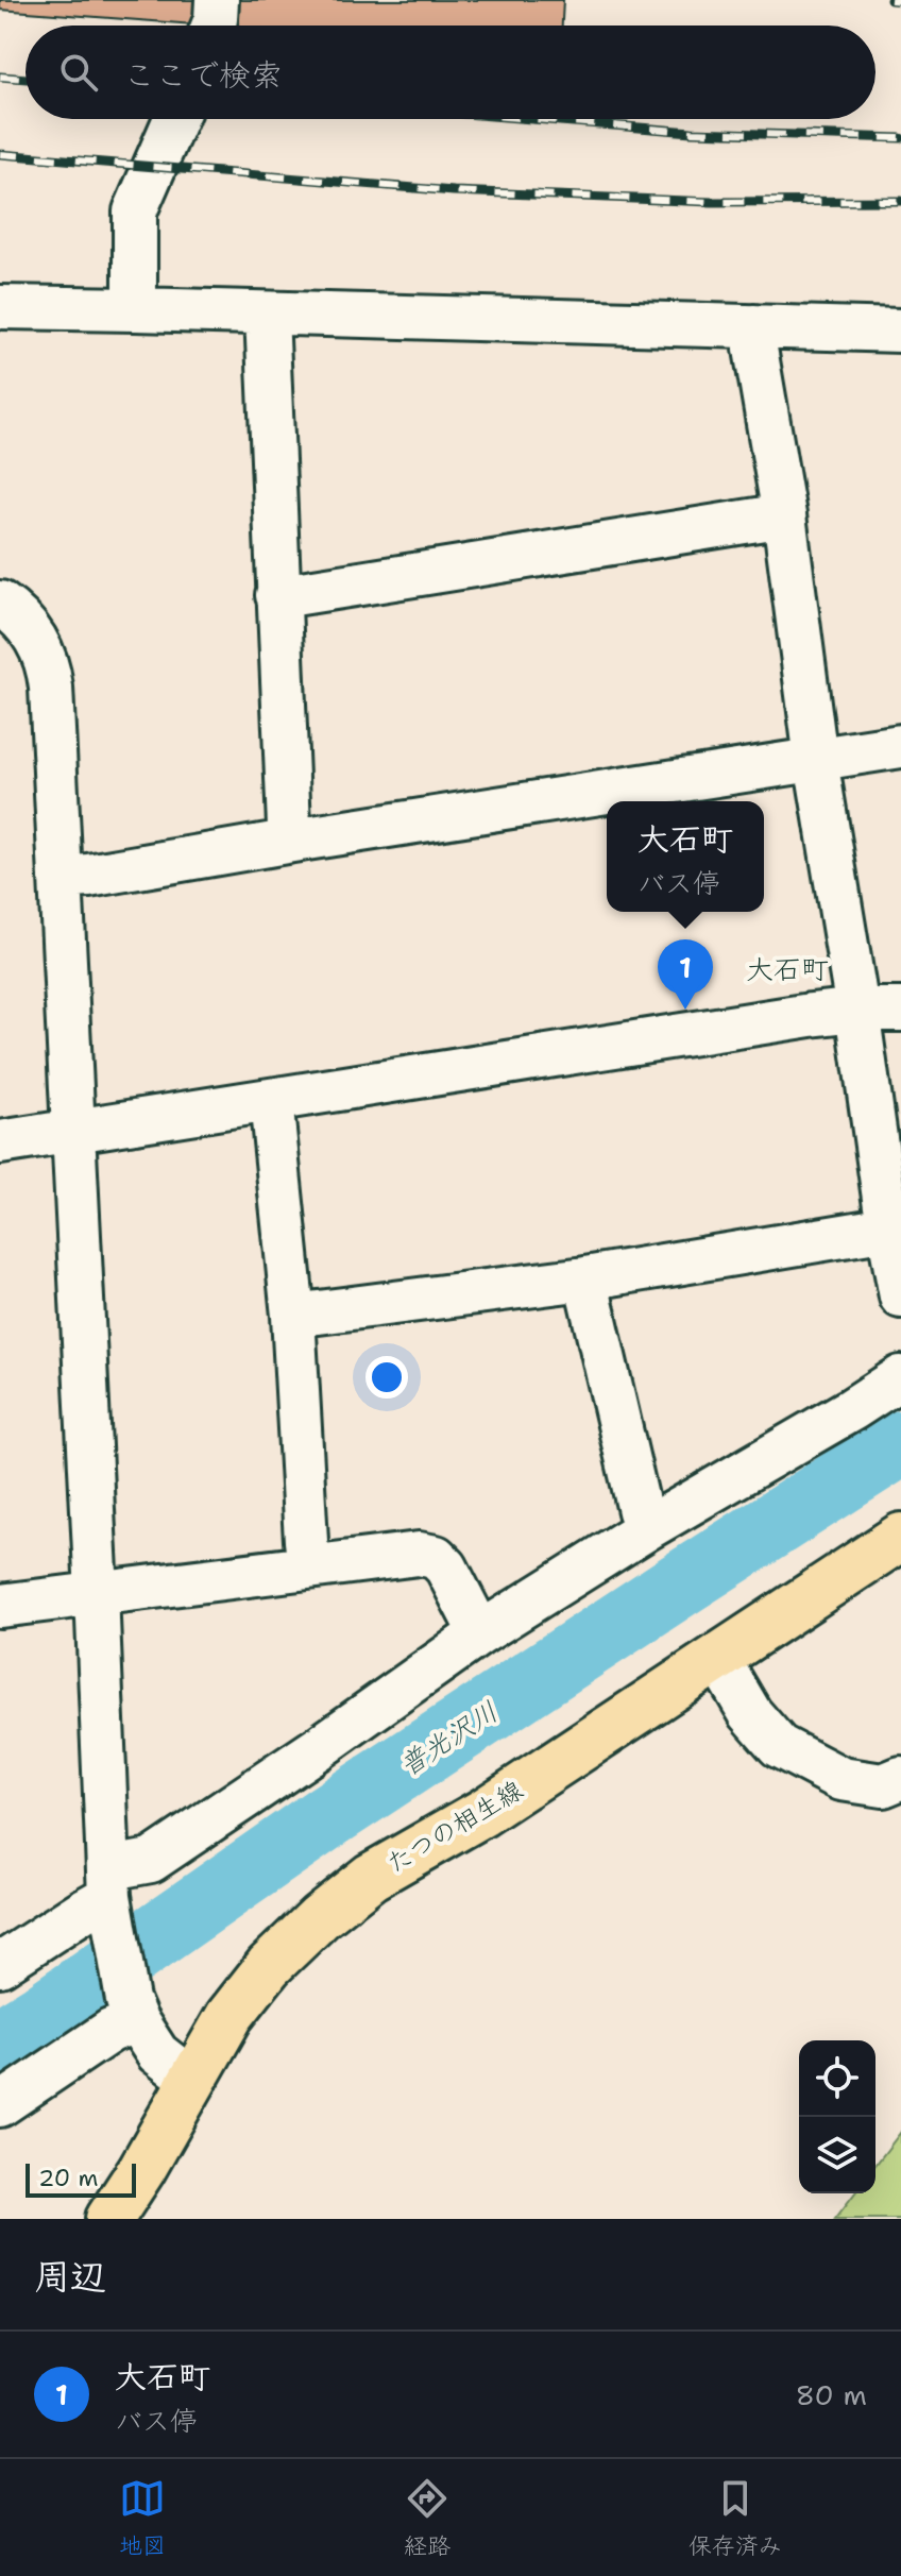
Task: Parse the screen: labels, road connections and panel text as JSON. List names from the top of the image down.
{
  "streets": {
    "main road": ["たつの相生線"]
  },
  "districts": ["大石町"],
  "water": ["普光沢川"],
  "scale_bar": "20 m",
  "page": {
    "search": "ここで検索",
    "popup": ["大石町", "バス停"],
    "pins": "1",
    "scale": "20 m",
    "heading": "周辺",
    "list": [
      {
        "mark": "1",
        "name": "大石町",
        "note": "バス停",
        "value": "80 m"
      }
    ],
    "nav": ["地図", "経路", "保存済み"]
  }
}
